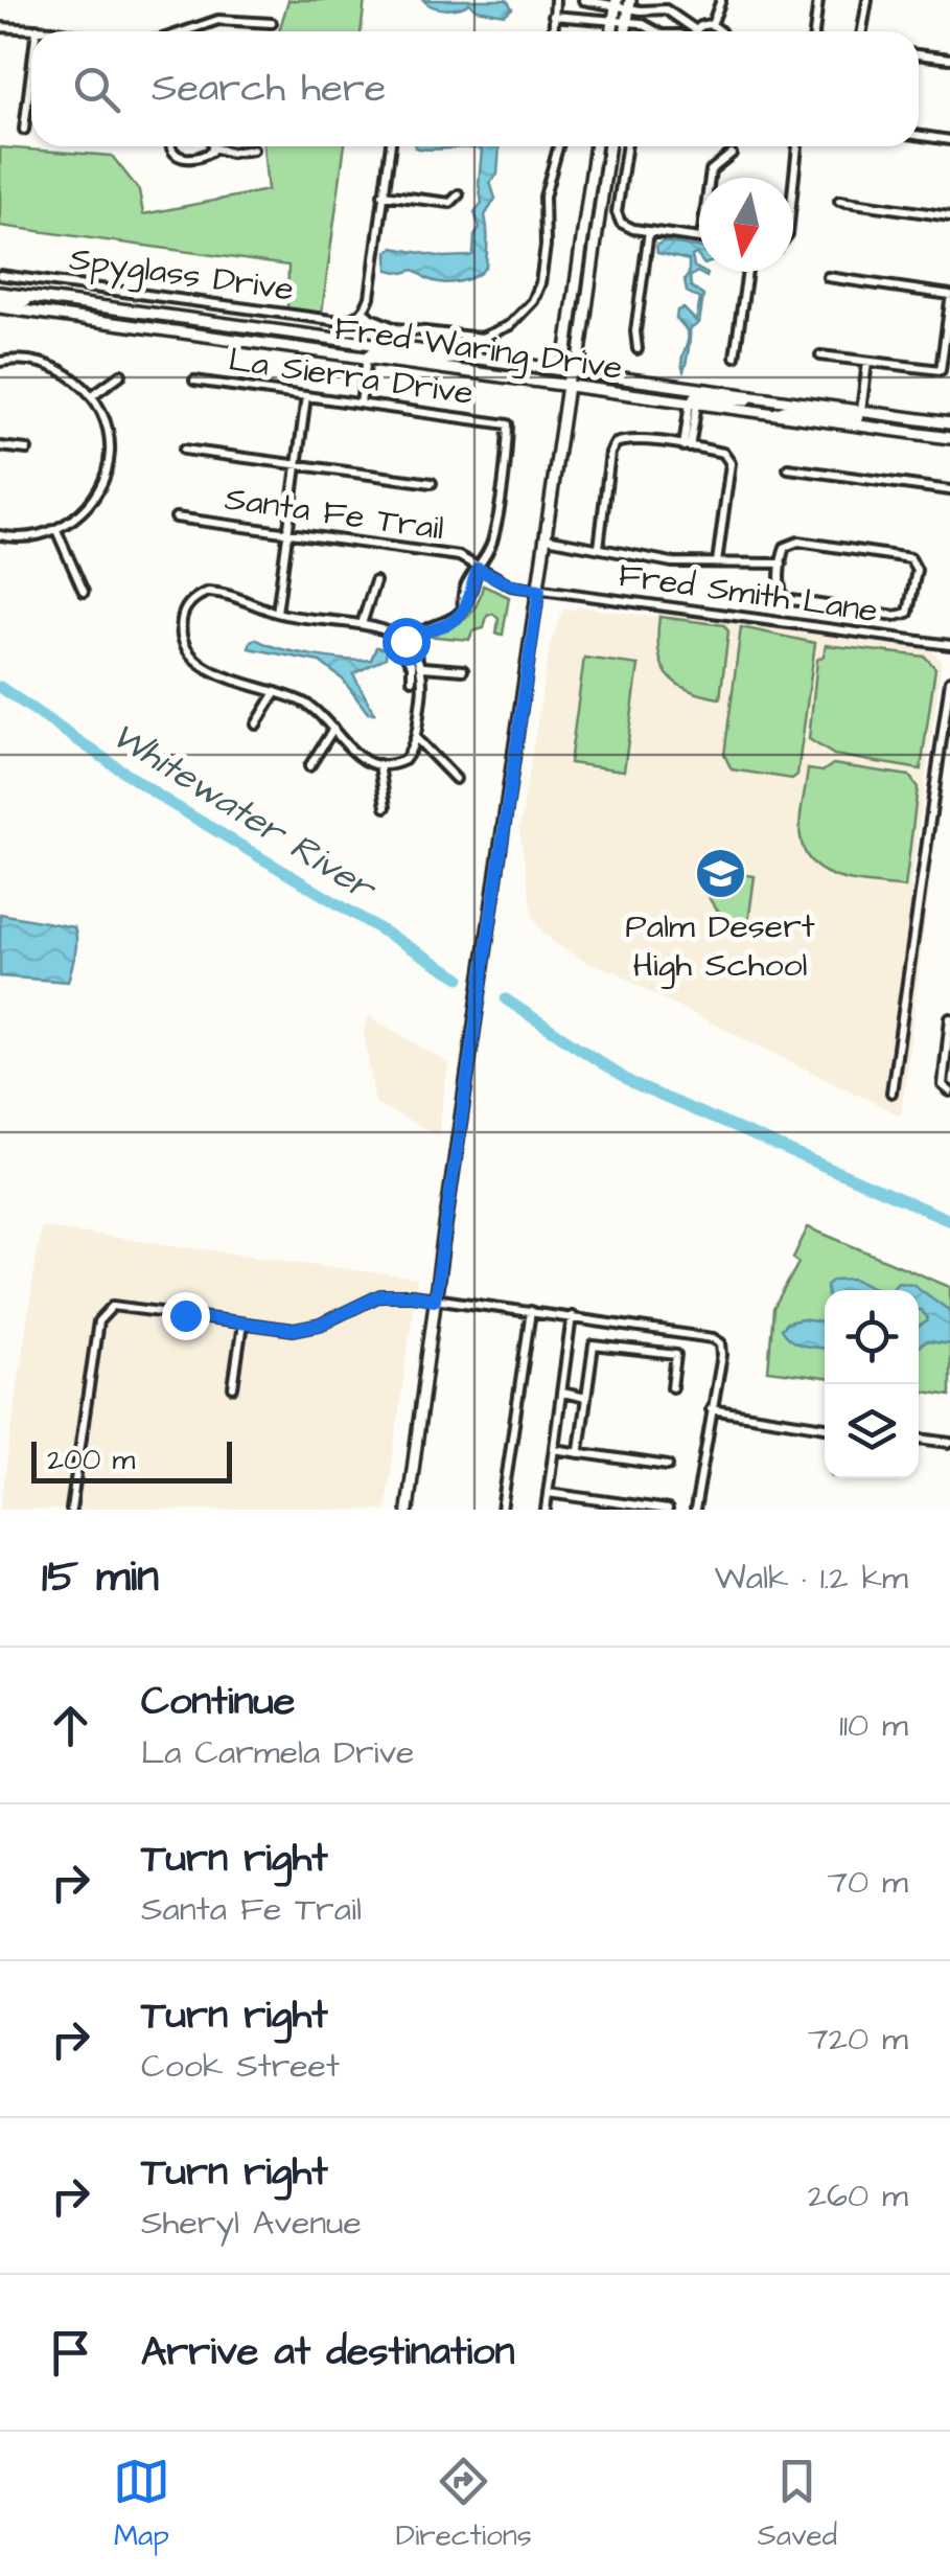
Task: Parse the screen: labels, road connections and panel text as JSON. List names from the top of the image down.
{
  "streets": {
    "main road": ["Fred Waring Drive"],
    "street": [
      "Spyglass Drive",
      "La Sierra Drive",
      "Santa Fe Trail",
      "Fred Smith Lane"
    ]
  },
  "crossings": [
    ["La Sierra Drive", "Santa Fe Trail"],
    ["Santa Fe Trail", "Fred Smith Lane"]
  ],
  "water": ["Whitewater River"],
  "places": {
    "school or university": ["Palm Desert High School"]
  },
  "scale_bar": "200 m",
  "north": "bottom",
  "page": {
    "search": "Search here",
    "scale": "200 m",
    "heading": ["15 min", "Walk · 1.2 km"],
    "list": [
      ["Continue", "La Carmela Drive", "110 m"],
      ["Turn right", "Santa Fe Trail", "70 m"],
      ["Turn right", "Cook Street", "720 m"],
      ["Turn right", "Sheryl Avenue", "260 m"],
      "Arrive at destination"
    ],
    "nav": ["Map", "Directions", "Saved"]
  }
}
